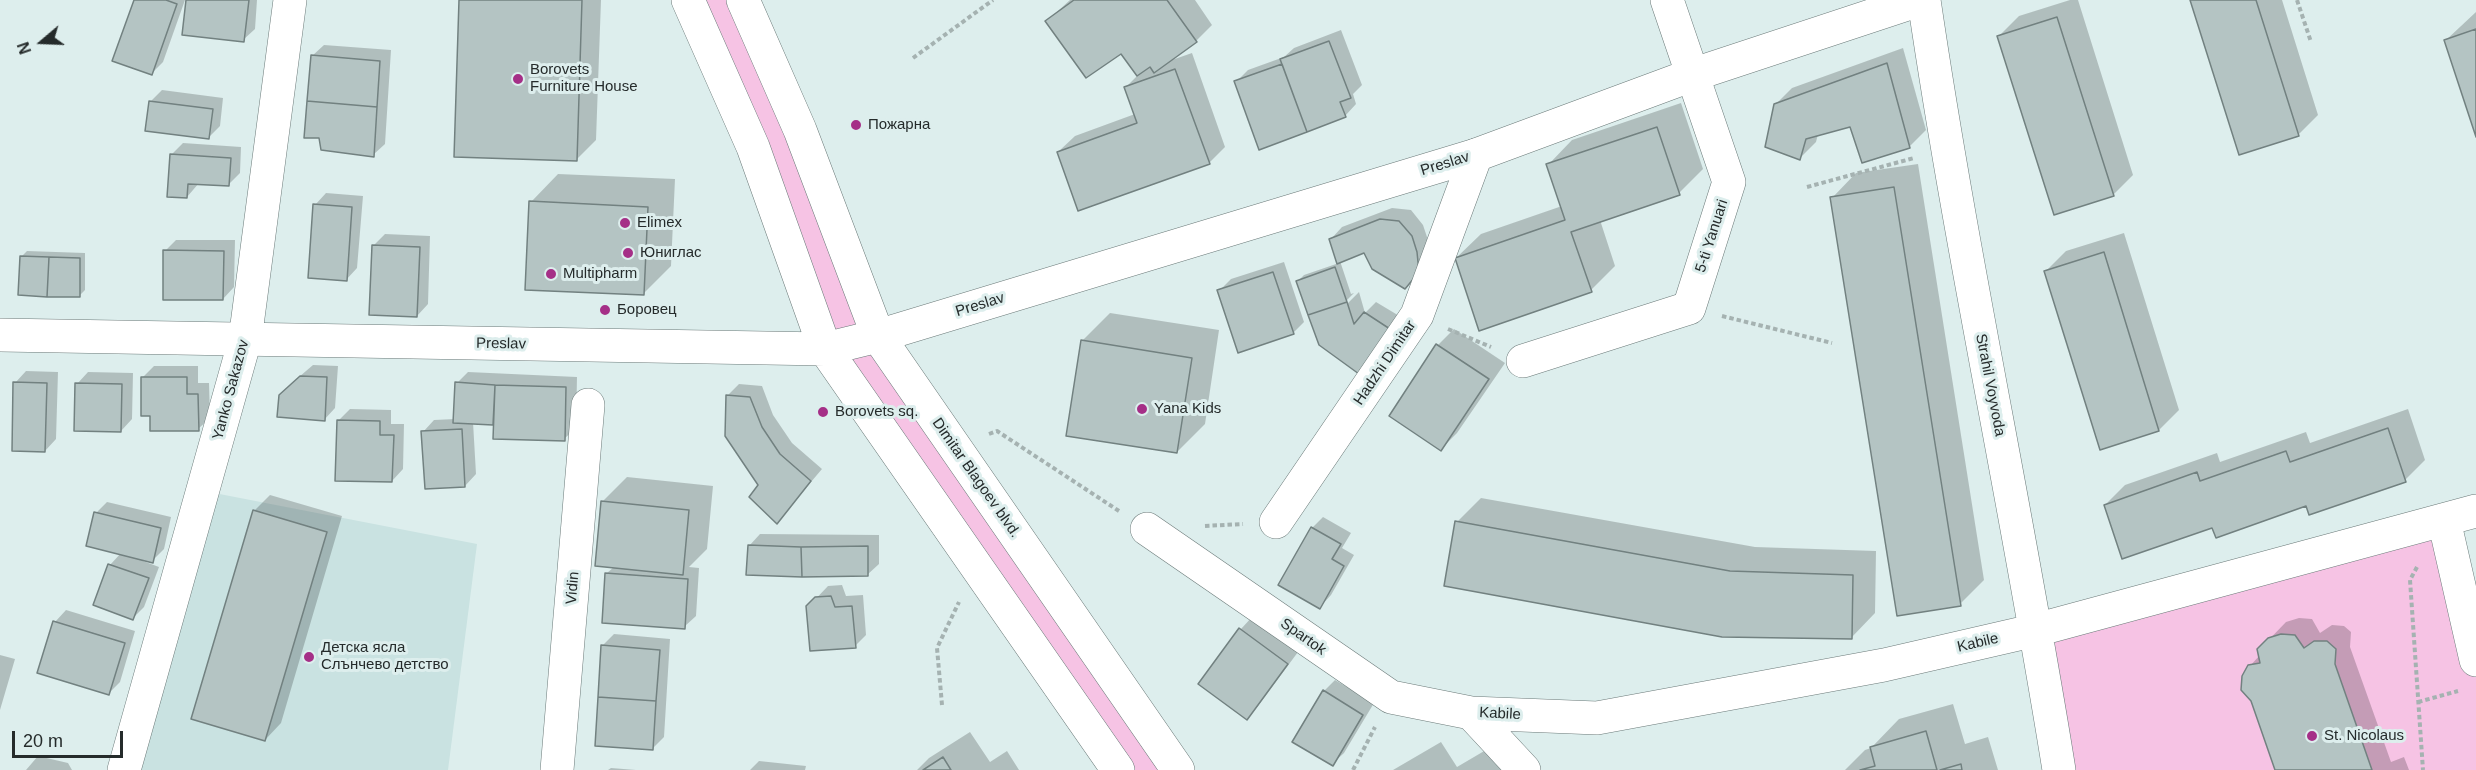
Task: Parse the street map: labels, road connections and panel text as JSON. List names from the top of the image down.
{
  "streets": {
    "street": [
      "Preslav",
      "5-ti Yanuari",
      "Hadzhi Dimitar",
      "Strahil Voyvoda",
      "Yanko Sakazov",
      "Dimitar Blagoev blvd.",
      "Vidin",
      "Spartok",
      "Kabile"
    ]
  },
  "crossings": [
    ["Preslav", "5-ti Yanuari"],
    ["Preslav", "Hadzhi Dimitar"],
    ["Preslav", "Yanko Sakazov"],
    ["Preslav", "Dimitar Blagoev blvd."],
    ["Strahil Voyvoda", "Kabile"],
    ["Spartok", "Kabile"]
  ],
  "places": [
    "Borovets Furniture House",
    "Пожарна",
    "Elimex",
    "Юниглас",
    "Multipharm",
    "Боровец",
    "Yana Kids",
    "Borovets sq.",
    "Детска ясла Слънчево детство",
    "St. Nicolaus"
  ],
  "scale_bar": "20 m",
  "north": "left"
}
